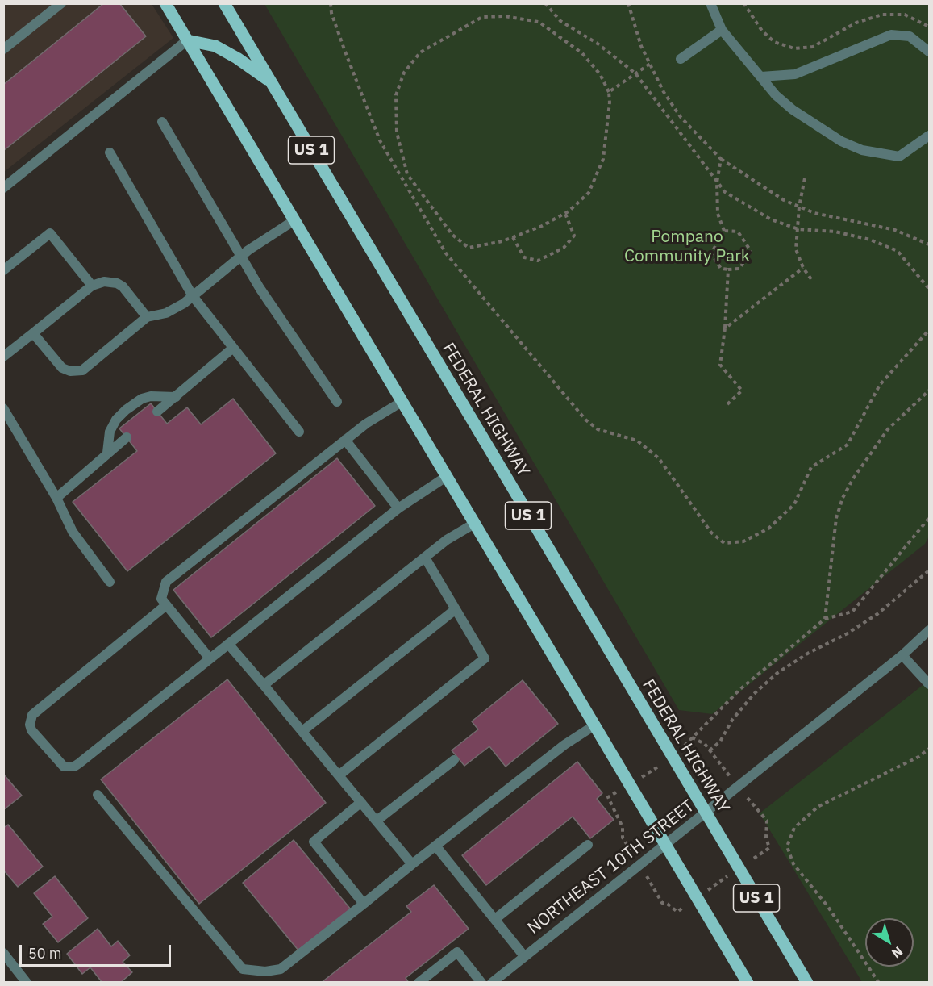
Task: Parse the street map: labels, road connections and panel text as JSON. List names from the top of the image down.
{
  "streets": {
    "main road": ["US 1", "FEDERAL HIGHWAY"],
    "street": ["NORTHEAST 10TH STREET"]
  },
  "crossings": [
    ["US 1", "NORTHEAST 10TH STREET"],
    ["FEDERAL HIGHWAY", "NORTHEAST 10TH STREET"]
  ],
  "parks": ["Pompano Community Park"],
  "scale_bar": "50 m",
  "north": "bottom right"
}
